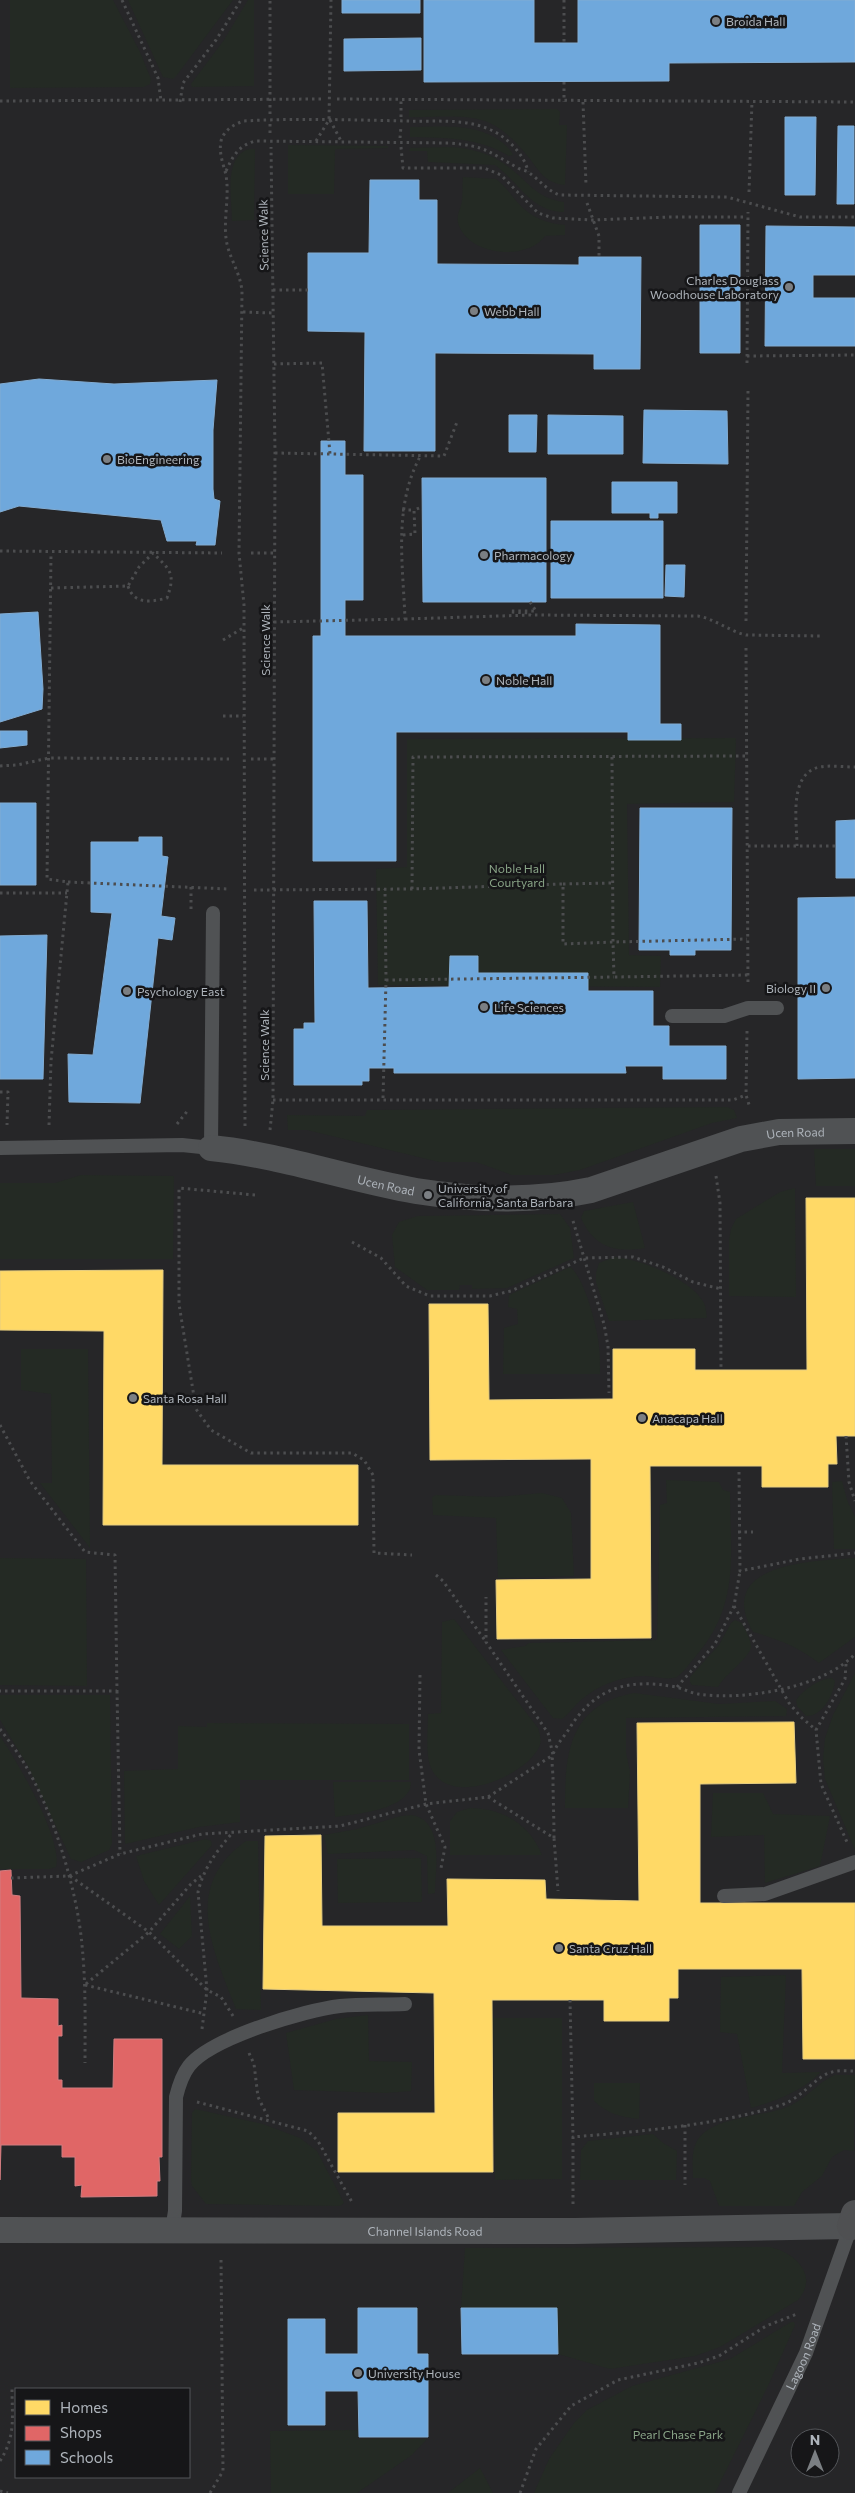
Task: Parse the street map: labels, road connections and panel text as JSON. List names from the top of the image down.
{
  "streets": {
    "street": ["Ucen Road", "Channel Islands Road"],
    "lane": ["Lagoon Road"],
    "path": ["Science Walk"]
  },
  "crossings": [
    ["Channel Islands Road", "Lagoon Road"]
  ],
  "parks": ["Noble Hall Courtyard", "Pearl Chase Park"],
  "places": [
    "Broida Hall",
    "Charles Douglass Woodhouse Laboratory",
    "Webb Hall",
    "BioEngineering",
    "Pharmacology",
    "Noble Hall",
    "Biology II",
    "Psychology East",
    "Life Sciences",
    "University of California, Santa Barbara",
    "Santa Rosa Hall",
    "Anacapa Hall",
    "Santa Cruz Hall",
    "University House"
  ],
  "legend": ["Homes", "Shops", "Schools"],
  "north": "top"
}
